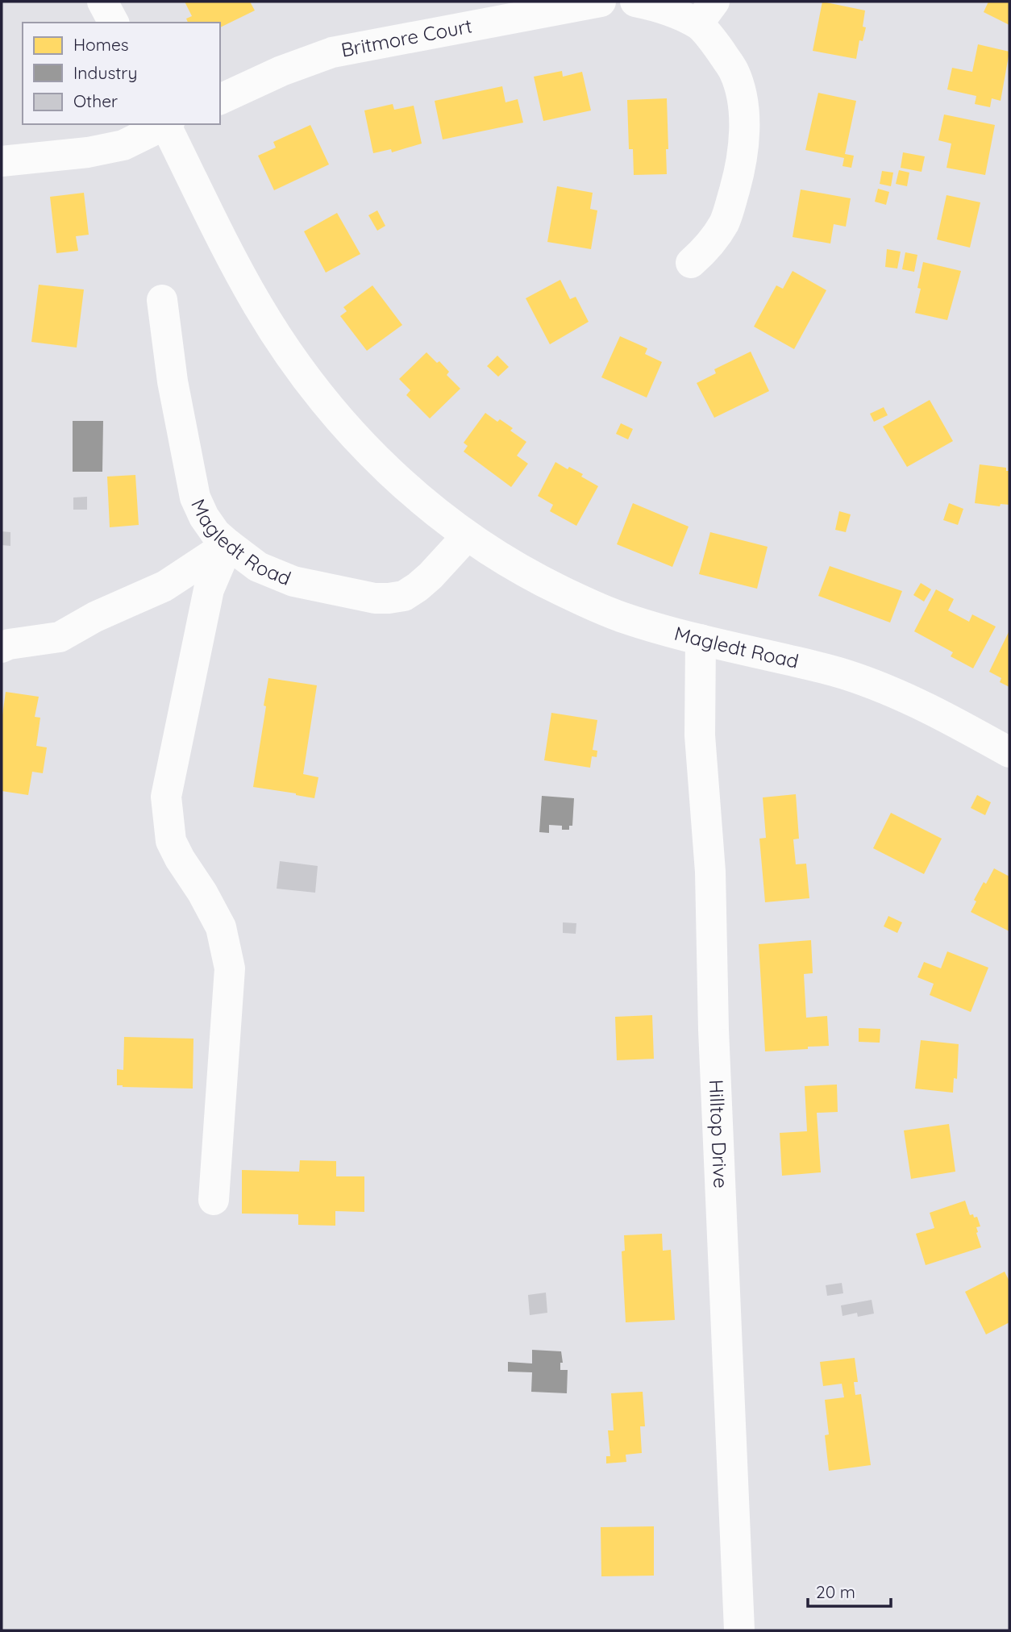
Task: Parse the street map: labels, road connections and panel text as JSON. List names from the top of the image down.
{
  "streets": {
    "street": ["Britmore Court", "Magledt Road", "Hilltop Drive"]
  },
  "crossings": [
    ["Magledt Road", "Hilltop Drive"]
  ],
  "legend": ["Homes", "Industry", "Other"],
  "scale_bar": "20 m"
}
